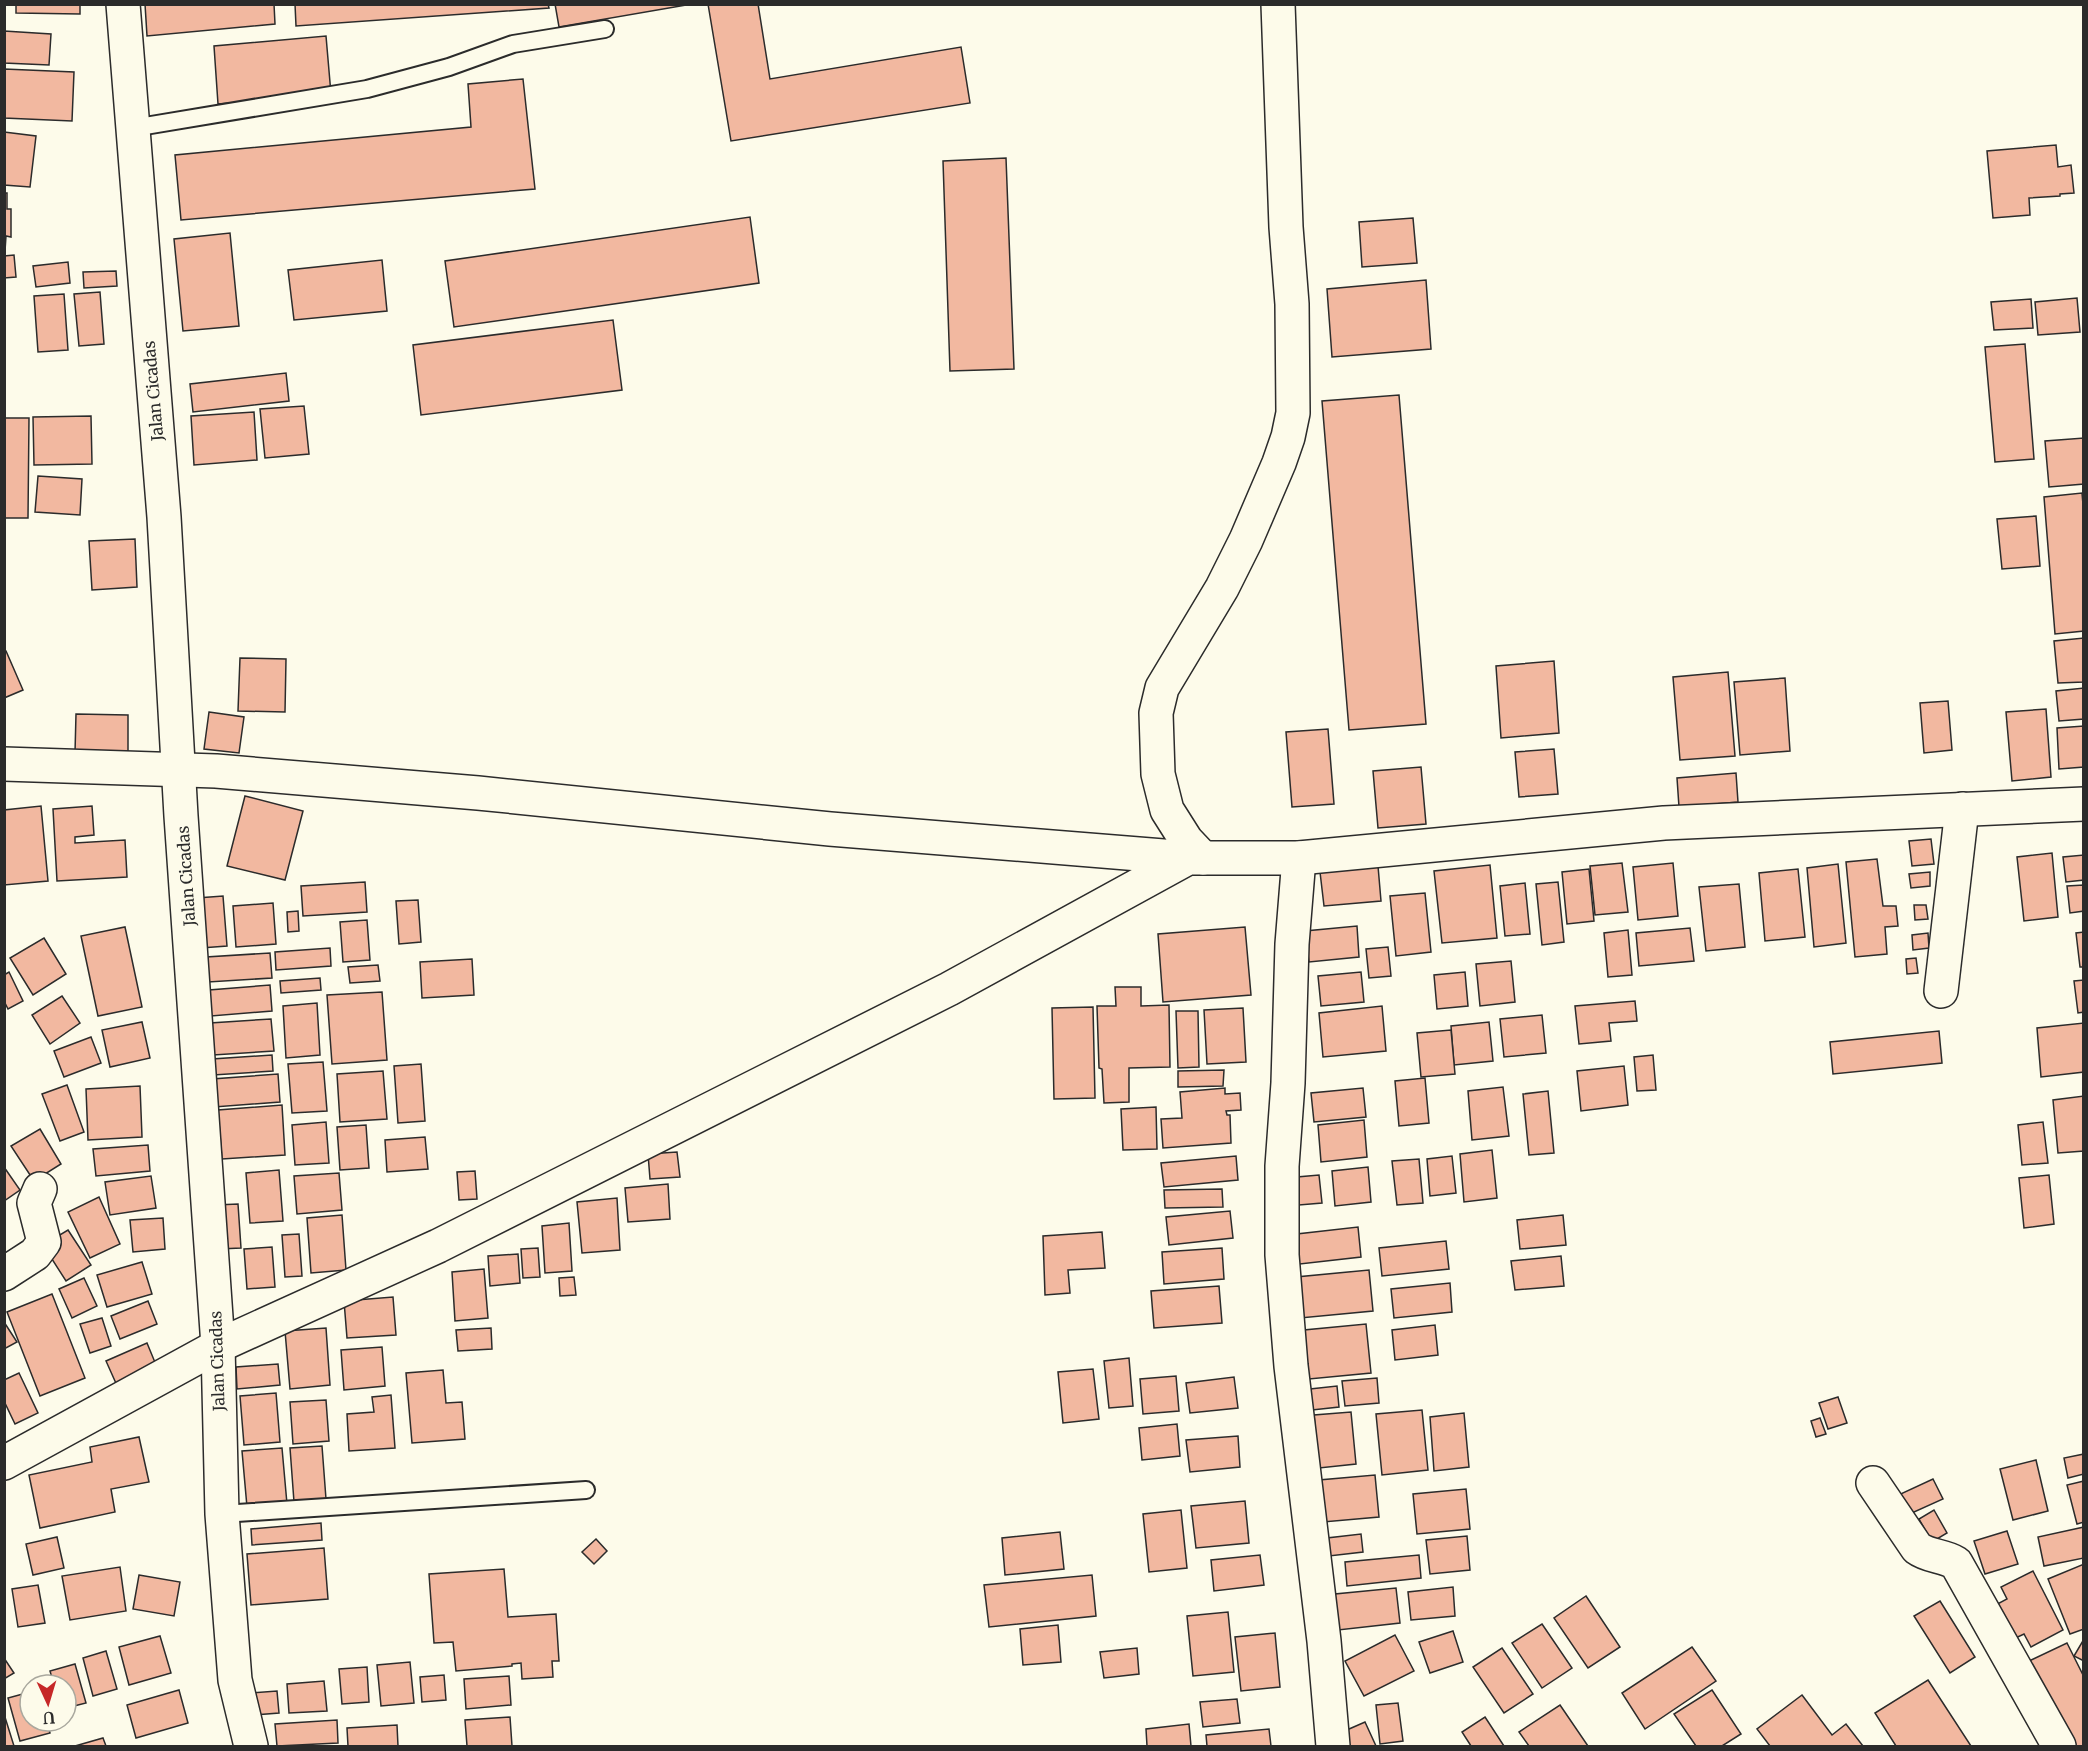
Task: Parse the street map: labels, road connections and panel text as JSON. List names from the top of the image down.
{
  "streets": {
    "street": ["Jalan Cicadas"]
  },
  "north": "bottom"
}
